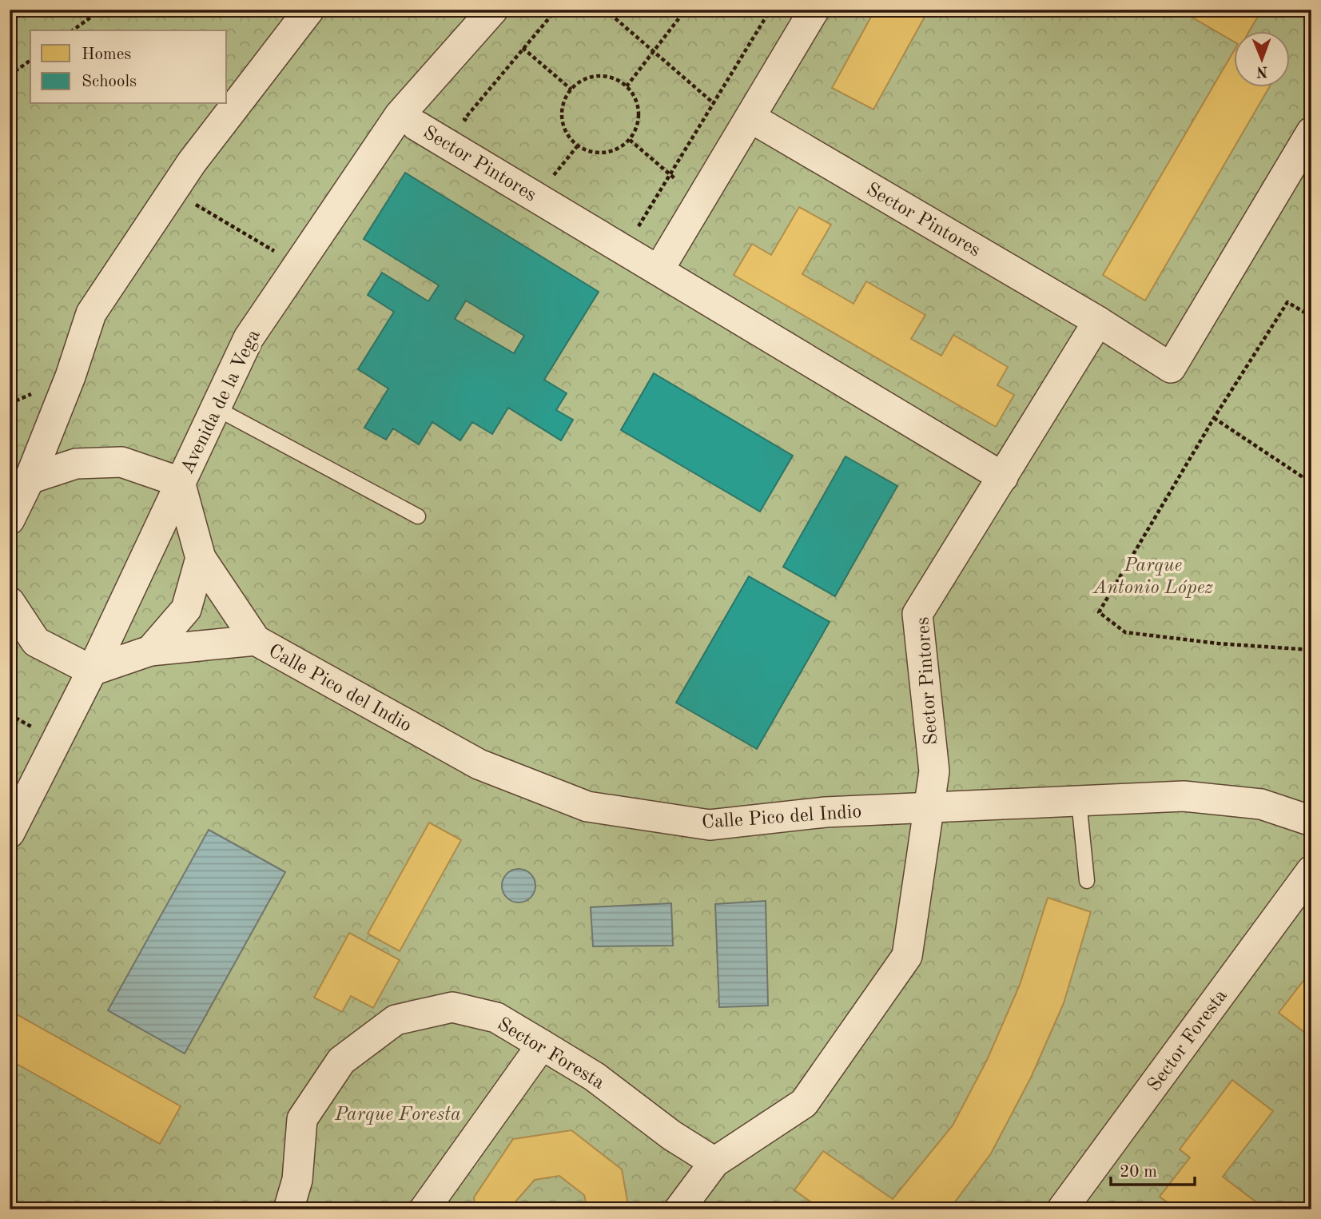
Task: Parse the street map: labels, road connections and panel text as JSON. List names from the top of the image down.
{
  "streets": {
    "street": [
      "Sector Pintores",
      "Avenida de la Vega",
      "Calle Pico del Indio",
      "Sector Foresta"
    ]
  },
  "crossings": [
    ["Sector Pintores", "Calle Pico del Indio"],
    ["Avenida de la Vega", "Calle Pico del Indio"]
  ],
  "parks": ["Parque Antonio López", "Parque Foresta"],
  "legend": ["Homes", "Schools"],
  "scale_bar": "20 m",
  "north": "bottom"
}
